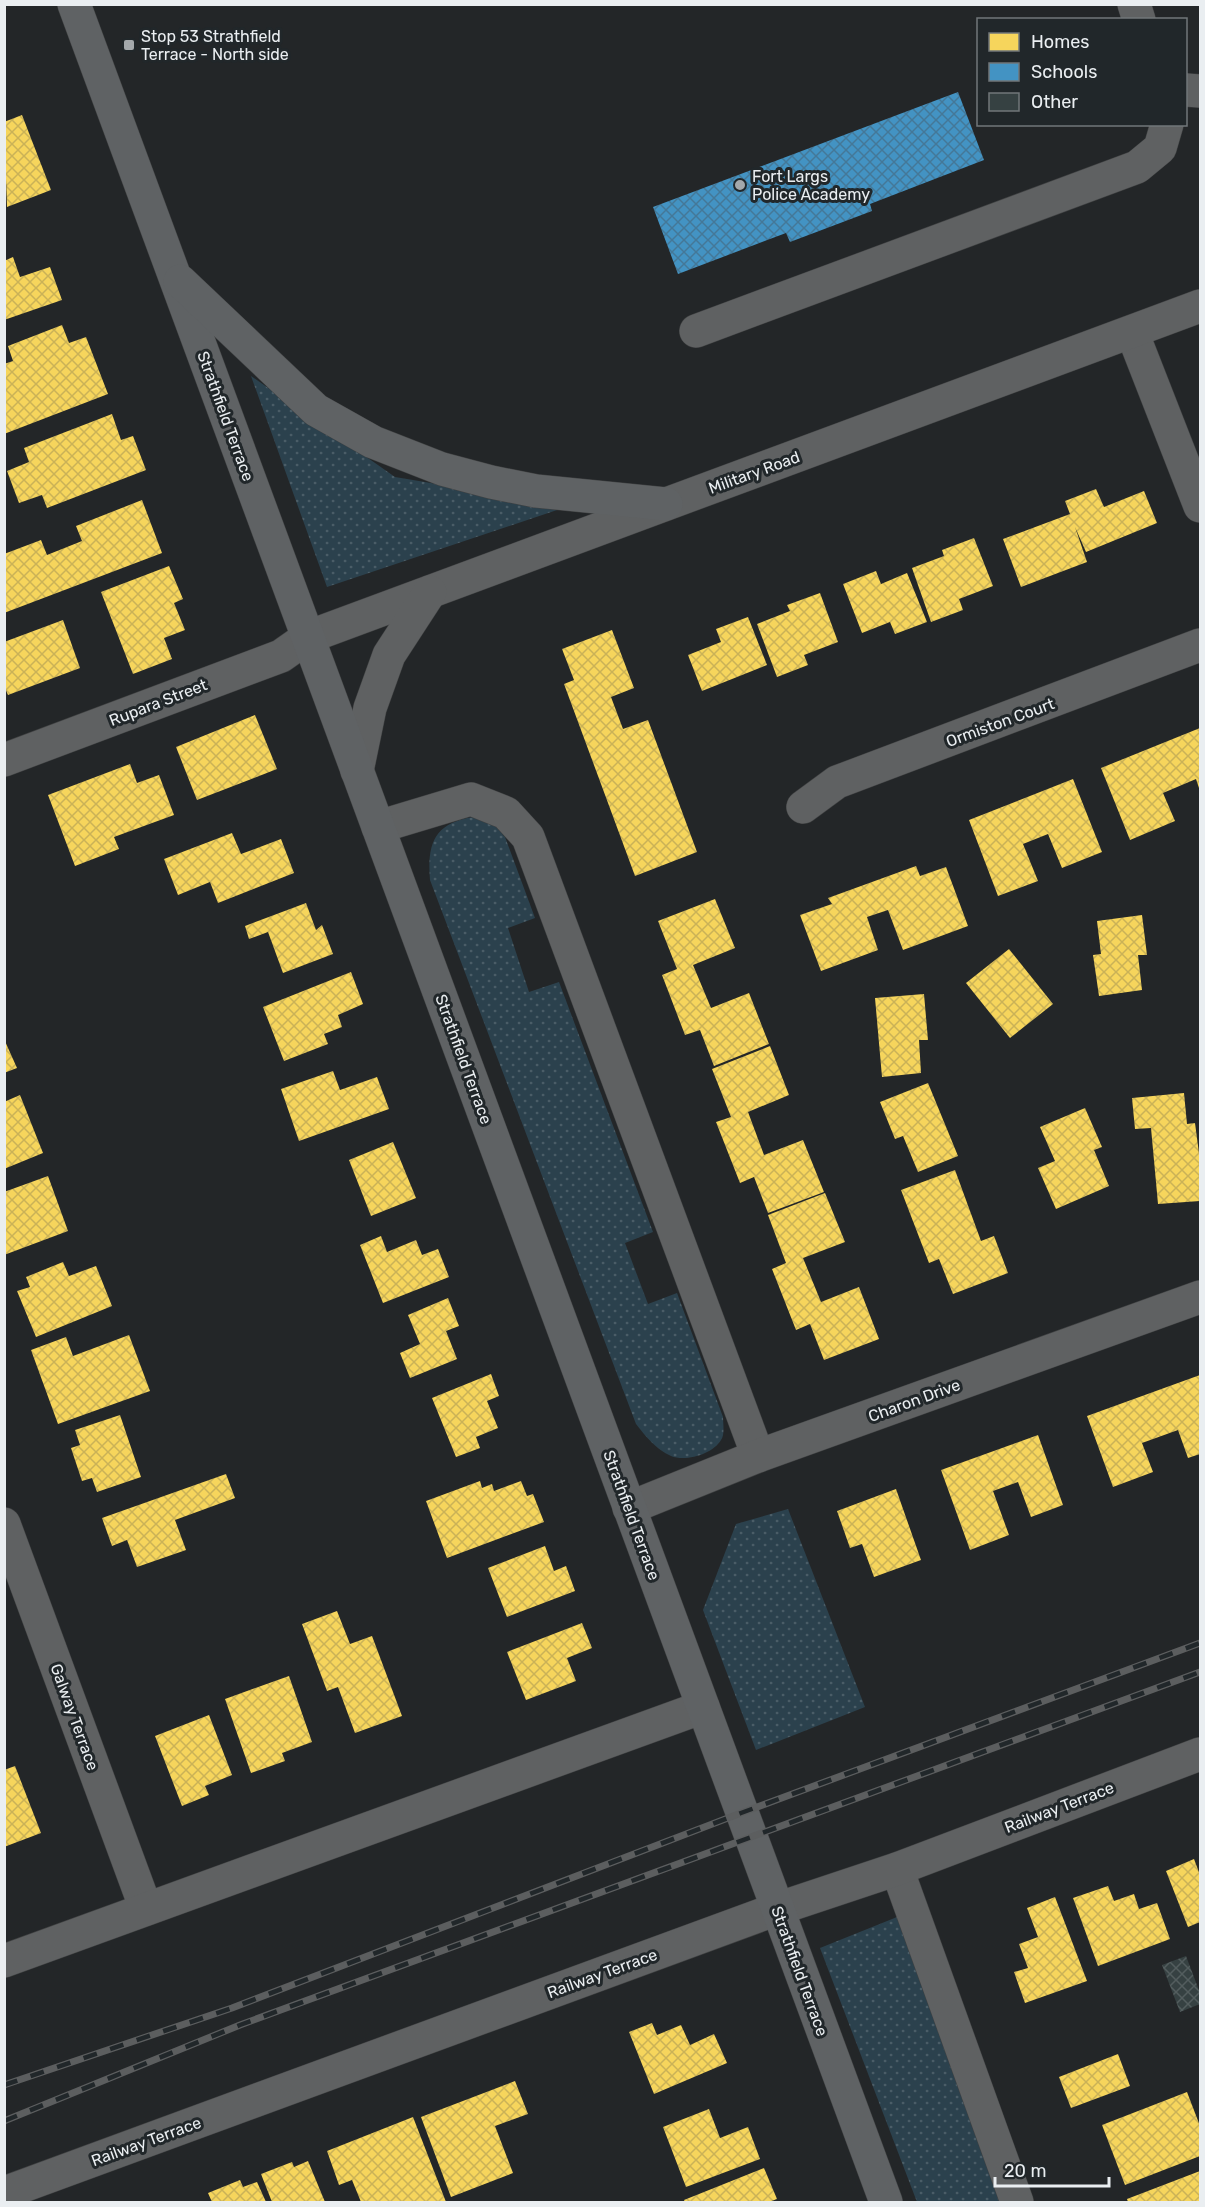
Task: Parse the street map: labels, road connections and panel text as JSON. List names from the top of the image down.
{
  "streets": {
    "main road": ["Strathfield Terrace"],
    "street": [
      "Military Road",
      "Rupara Street",
      "Ormiston Court",
      "Charon Drive",
      "Galway Terrace",
      "Railway Terrace"
    ]
  },
  "crossings": [
    ["Strathfield Terrace", "Military Road"],
    ["Strathfield Terrace", "Rupara Street"],
    ["Strathfield Terrace", "Charon Drive"],
    ["Strathfield Terrace", "Railway Terrace"],
    ["Military Road", "Rupara Street"]
  ],
  "places": {
    "transit": ["Stop 53 Strathfield Terrace - North side"],
    "other": ["Fort Largs Police Academy"]
  },
  "legend": ["Homes", "Schools", "Other"],
  "scale_bar": "20 m"
}
